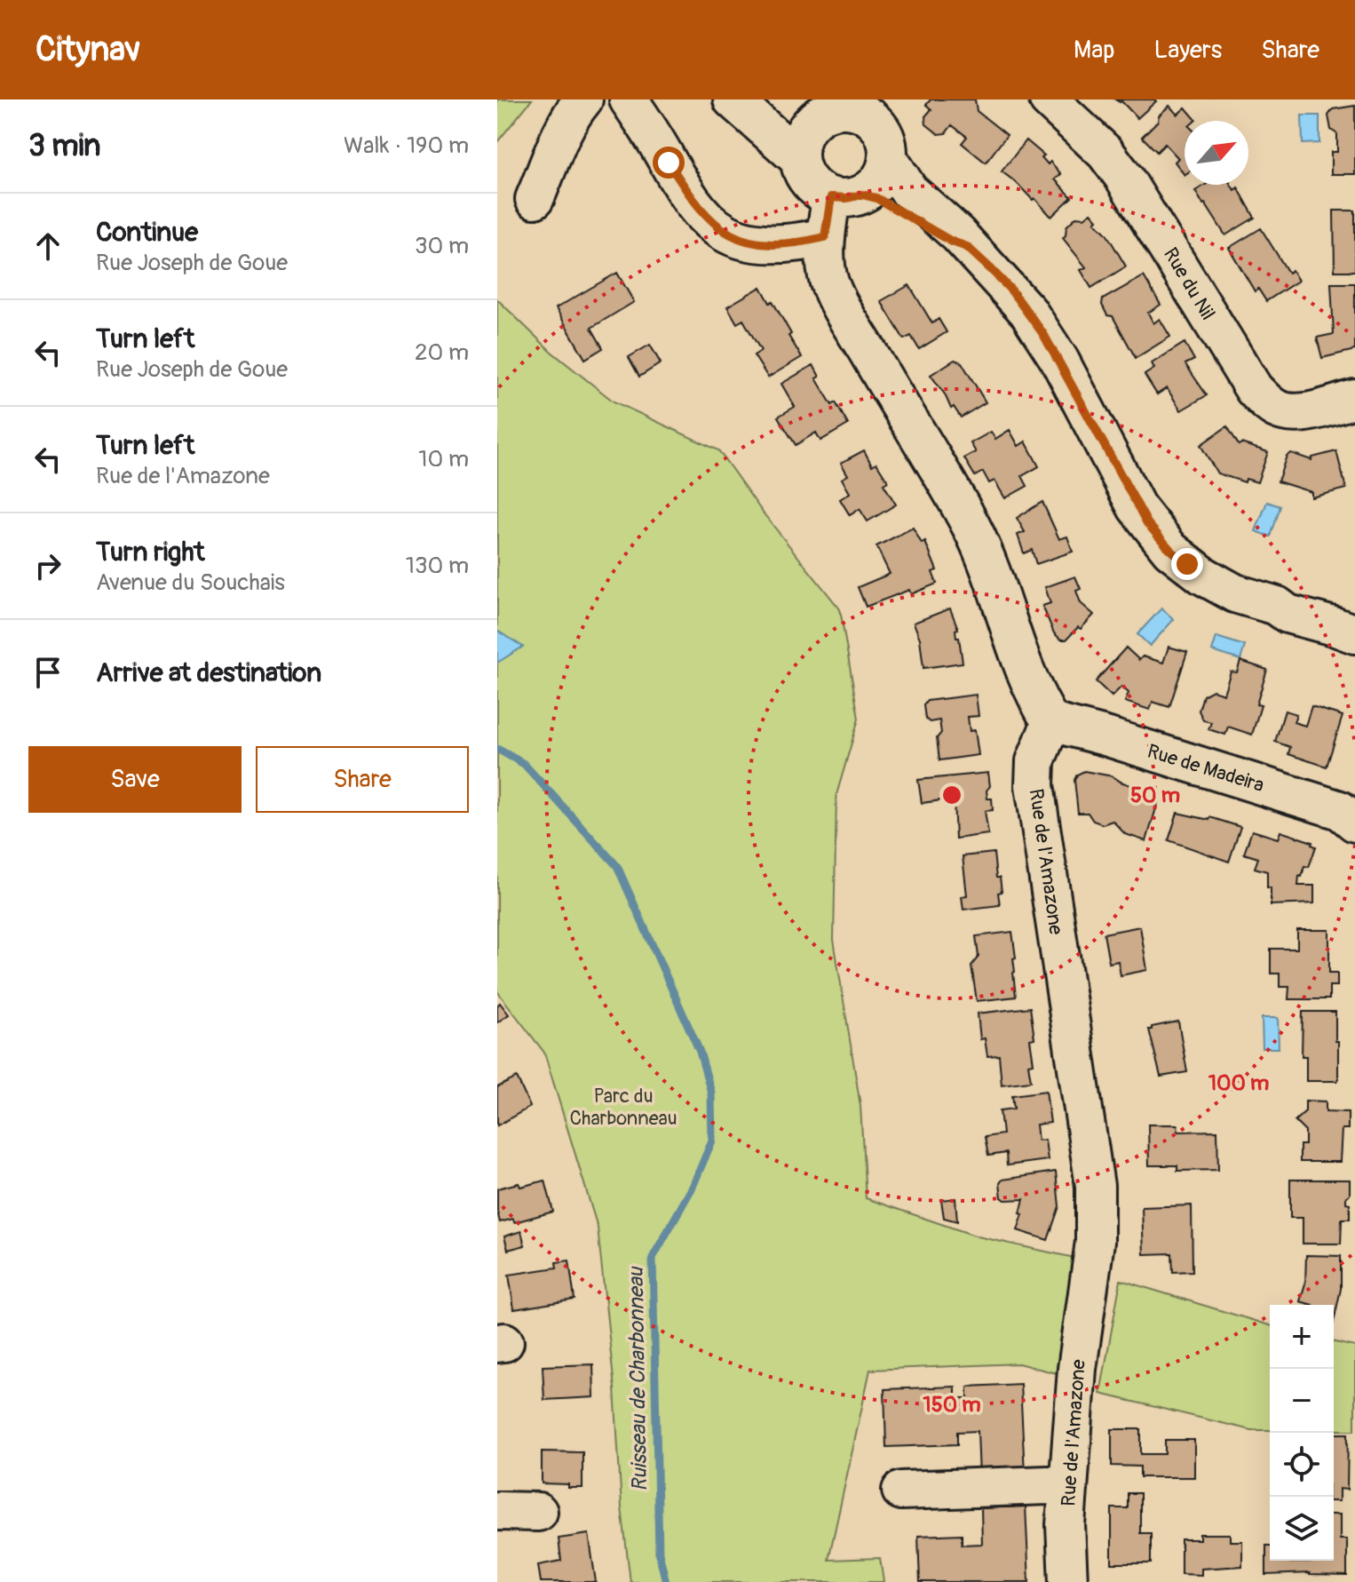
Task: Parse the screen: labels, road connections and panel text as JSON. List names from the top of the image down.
{
  "streets": {
    "street": ["Rue du Nil", "Rue de Madeira", "Rue de l'Amazone"]
  },
  "crossings": [
    ["Rue de Madeira", "Rue de l'Amazone"]
  ],
  "water": ["Ruisseau de Charbonneau"],
  "parks": ["Parc du Charbonneau"],
  "north": "top right",
  "page": {
    "header": "Citynav",
    "nav": ["Map", "Layers", "Share"],
    "heading": ["3 min", "Walk · 190 m"],
    "list": [
      ["Continue", "Rue Joseph de Goue", "30 m"],
      ["Turn left", "Rue Joseph de Goue", "20 m"],
      ["Turn left", "Rue de l'Amazone", "10 m"],
      ["Turn right", "Avenue du Souchais", "130 m"],
      "Arrive at destination"
    ],
    "buttons": ["Save", "Share"],
    "map_buttons": ["+", "−"]
  },
  "rings": ["50 m", "100 m", "150 m"]
}
